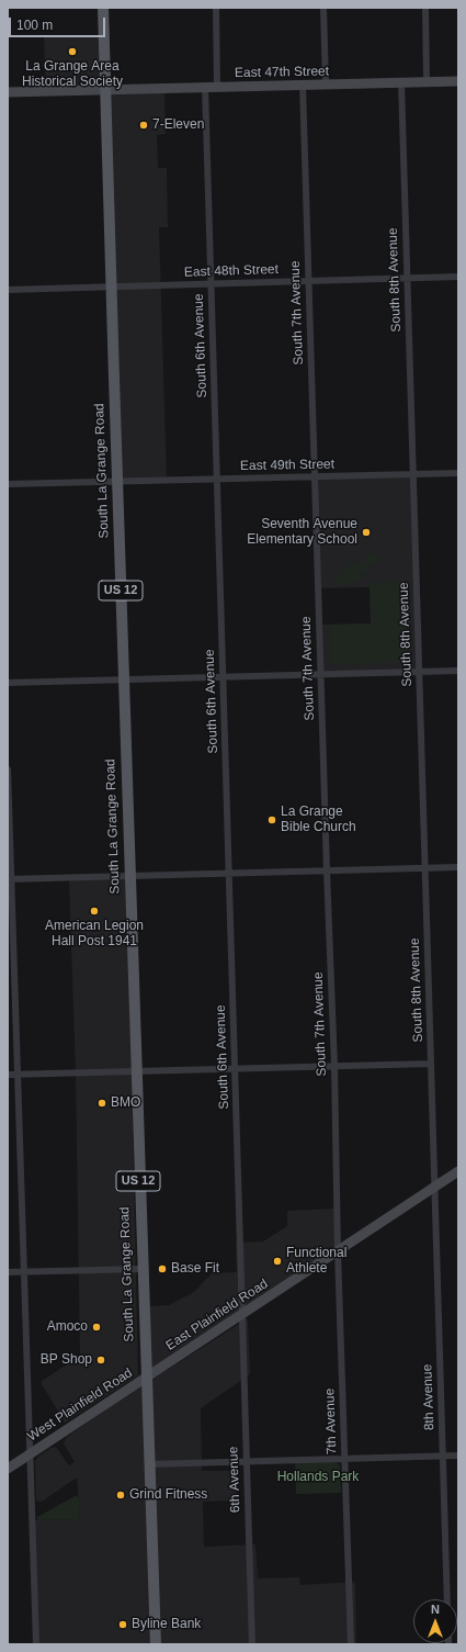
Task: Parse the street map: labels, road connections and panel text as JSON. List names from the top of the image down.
{
  "streets": {
    "main road": [
      "East 47th Street",
      "South La Grange Road",
      "US 12",
      "East Plainfield Road",
      "West Plainfield Road"
    ],
    "street": [
      "East 48th Street",
      "South 8th Avenue",
      "South 7th Avenue",
      "South 6th Avenue",
      "East 49th Street",
      "8th Avenue",
      "7th Avenue",
      "6th Avenue"
    ]
  },
  "crossings": [
    ["East 47th Street", "South 8th Avenue"],
    ["East 47th Street", "South 7th Avenue"],
    ["East 47th Street", "South 6th Avenue"],
    ["East 47th Street", "South La Grange Road"],
    ["East 48th Street", "South 8th Avenue"],
    ["East 48th Street", "South 7th Avenue"],
    ["East 48th Street", "South 6th Avenue"],
    ["East 48th Street", "South La Grange Road"],
    ["South 8th Avenue", "East 49th Street"],
    ["South 8th Avenue", "East Plainfield Road"],
    ["South 8th Avenue", "8th Avenue"],
    ["South 7th Avenue", "East 49th Street"],
    ["South 7th Avenue", "East Plainfield Road"],
    ["South 7th Avenue", "7th Avenue"],
    ["South 6th Avenue", "East 49th Street"],
    ["South 6th Avenue", "East Plainfield Road"],
    ["South 6th Avenue", "6th Avenue"],
    ["East 49th Street", "South La Grange Road"],
    ["South La Grange Road", "East Plainfield Road"],
    ["South La Grange Road", "West Plainfield Road"],
    ["East Plainfield Road", "8th Avenue"],
    ["East Plainfield Road", "West Plainfield Road"],
    ["East Plainfield Road", "7th Avenue"],
    ["East Plainfield Road", "6th Avenue"]
  ],
  "parks": ["Hollands Park"],
  "places": [
    "La Grange Area Historical Society",
    "7-Eleven",
    "Seventh Avenue Elementary School",
    "La Grange Bible Church",
    "American Legion Hall Post 1941",
    "BMO",
    "Functional Athlete",
    "Base Fit",
    "Amoco",
    "BP Shop",
    "Grind Fitness",
    "Byline Bank"
  ],
  "scale_bar": "100 m",
  "north": "top"
}
